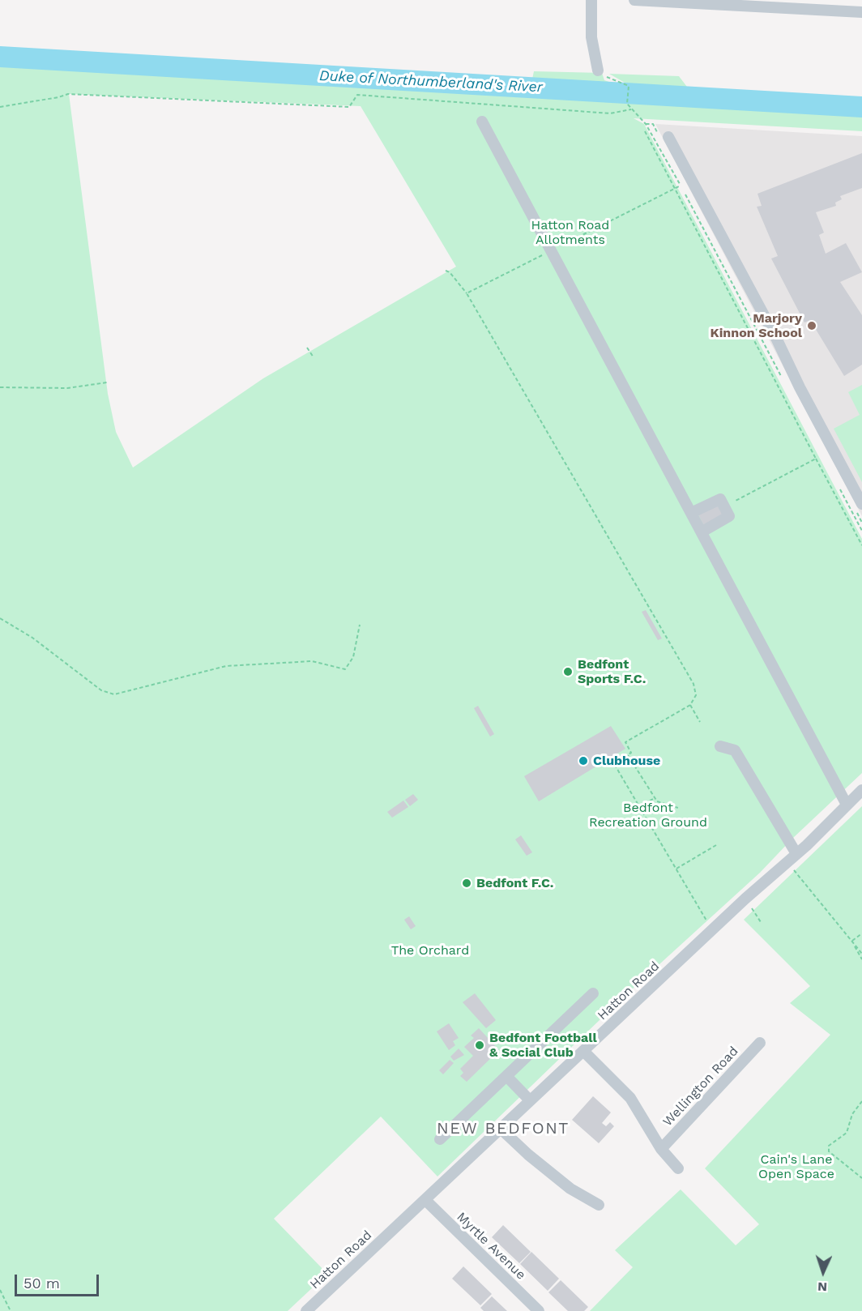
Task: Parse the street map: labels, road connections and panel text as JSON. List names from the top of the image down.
{
  "streets": {
    "street": ["Hatton Road", "Wellington Road", "Myrtle Avenue"]
  },
  "crossings": [
    ["Hatton Road", "Wellington Road"],
    ["Hatton Road", "Myrtle Avenue"]
  ],
  "districts": ["NEW BEDFONT"],
  "water": ["Duke of Northumberland's River"],
  "parks": [
    "Hatton Road Allotments",
    "Bedfont Recreation Ground",
    "The Orchard",
    "Cain's Lane Open Space"
  ],
  "places": [
    "Marjory Kinnon School",
    "Bedfont Sports F.C.",
    "Clubhouse",
    "Bedfont F.C.",
    "Bedfont Football & Social Club"
  ],
  "scale_bar": "50 m",
  "north": "bottom"
}
